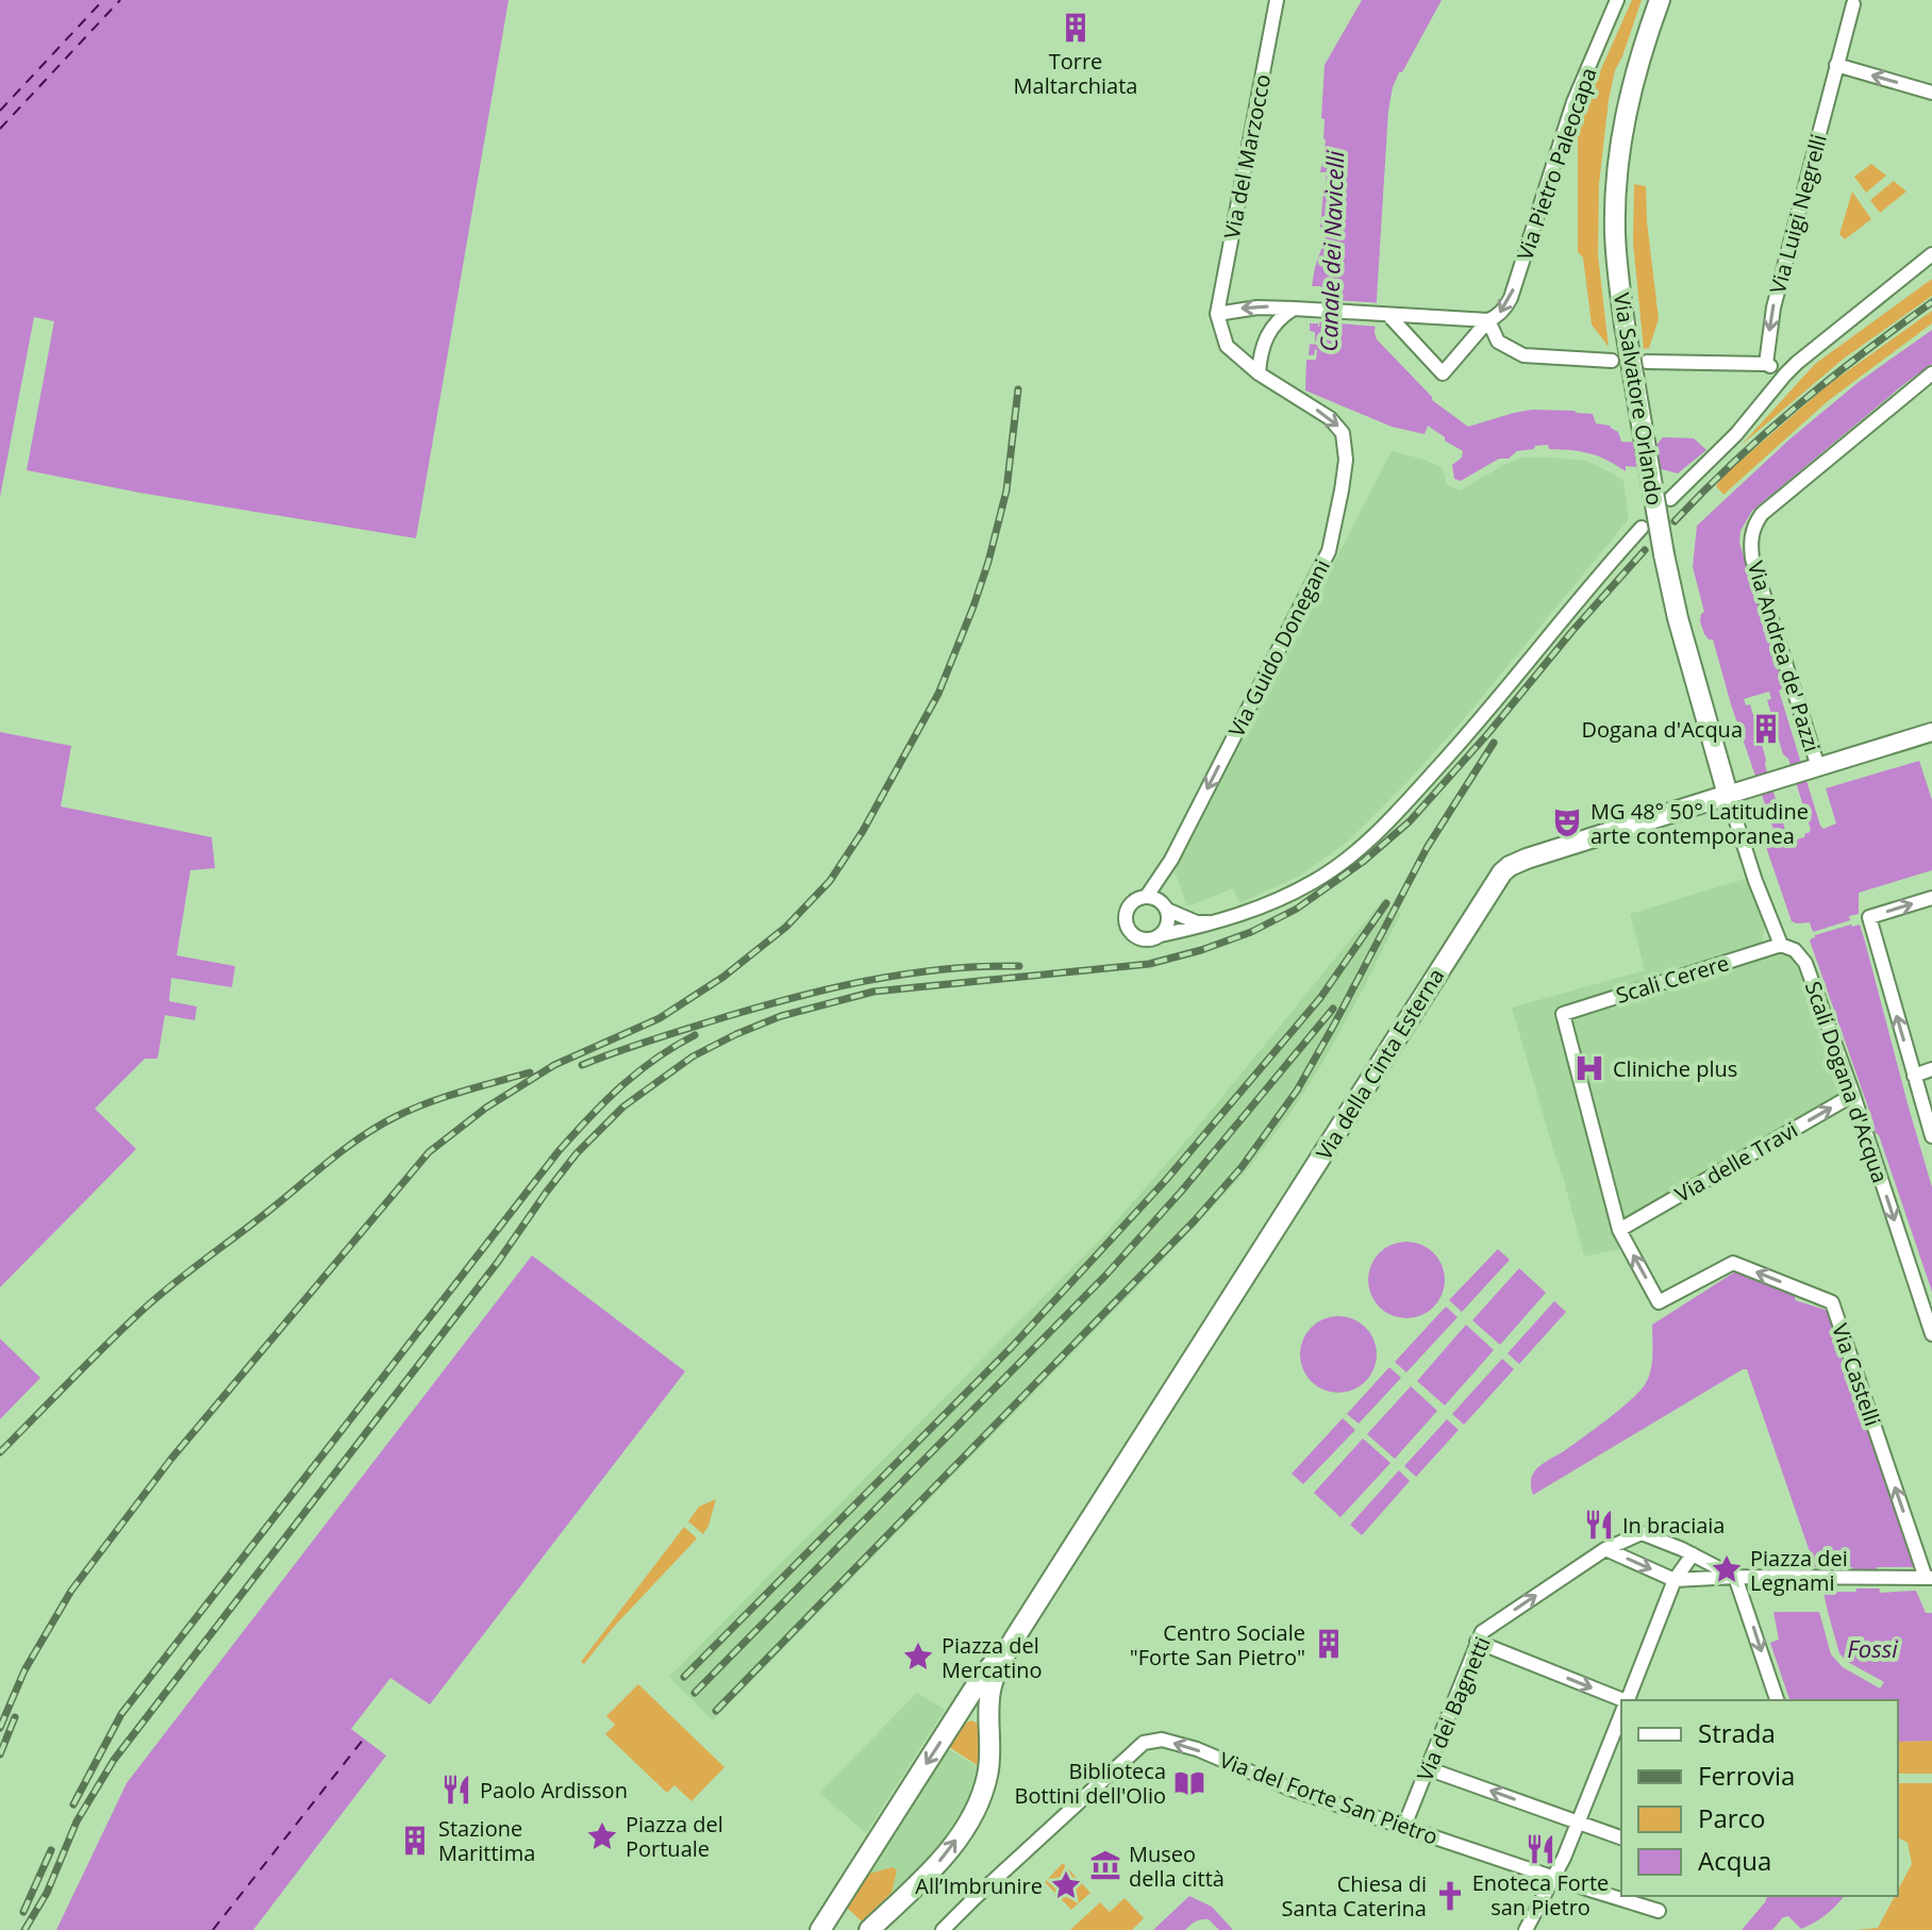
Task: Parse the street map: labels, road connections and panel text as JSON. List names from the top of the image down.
{
  "streets": {
    "main road": ["Via Salvatore Orlando", "Via della Cinta Esterna"],
    "street": [
      "Via del Marzocco",
      "Via Pietro Paleocapa",
      "Via Luigi Negrelli",
      "Via Guido Donegani",
      "Via Andrea de' Pazzi",
      "Scali Cerere",
      "Scali Dogana d'Acqua",
      "Via delle Travi",
      "Via Castelli",
      "Via dei Bagnetti",
      "Via del Forte San Pietro"
    ]
  },
  "crossings": [
    ["Via Salvatore Orlando", "Via della Cinta Esterna"],
    ["Via Salvatore Orlando", "Scali Dogana d'Acqua"],
    ["Via Andrea de' Pazzi", "Via della Cinta Esterna"],
    ["Scali Cerere", "Scali Dogana d'Acqua"],
    ["Scali Cerere", "Via delle Travi"],
    ["Scali Cerere", "Via Castelli"],
    ["Via della Cinta Esterna", "Scali Dogana d'Acqua"],
    ["Scali Dogana d'Acqua", "Via delle Travi"],
    ["Via delle Travi", "Via Castelli"],
    ["Via dei Bagnetti", "Via del Forte San Pietro"]
  ],
  "one_way": [
    "Via Pietro Paleocapa",
    "Via Luigi Negrelli",
    "Via Guido Donegani",
    "Scali Dogana d'Acqua",
    "Via delle Travi",
    "Via Castelli",
    "Via dei Bagnetti",
    "Via del Forte San Pietro"
  ],
  "water": ["Canale dei Navicelli", "Fossi"],
  "places": {
    "building": [
      "Torre Maltarchiata",
      "Dogana d'Acqua",
      "Centro Sociale \"Forte San Pietro\"",
      "Stazione Marittima"
    ],
    "theatre": ["MG 48° 50° Latitudine arte contemporanea"],
    "hospital": ["Cliniche plus"],
    "restaurant": ["In braciaia", "Paolo Ardisson", "Enoteca Forte san Pietro"],
    "place": [
      "Piazza dei Legnami",
      "Piazza del Mercatino",
      "Piazza del Portuale",
      "All’Imbrunire"
    ],
    "library": ["Biblioteca Bottini dell'Olio"],
    "museum": ["Museo della città"],
    "church": ["Chiesa di Santa Caterina"]
  },
  "legend": [
    "Strada",
    "Ferrovia",
    "Parco",
    "Acqua"
  ]
}
